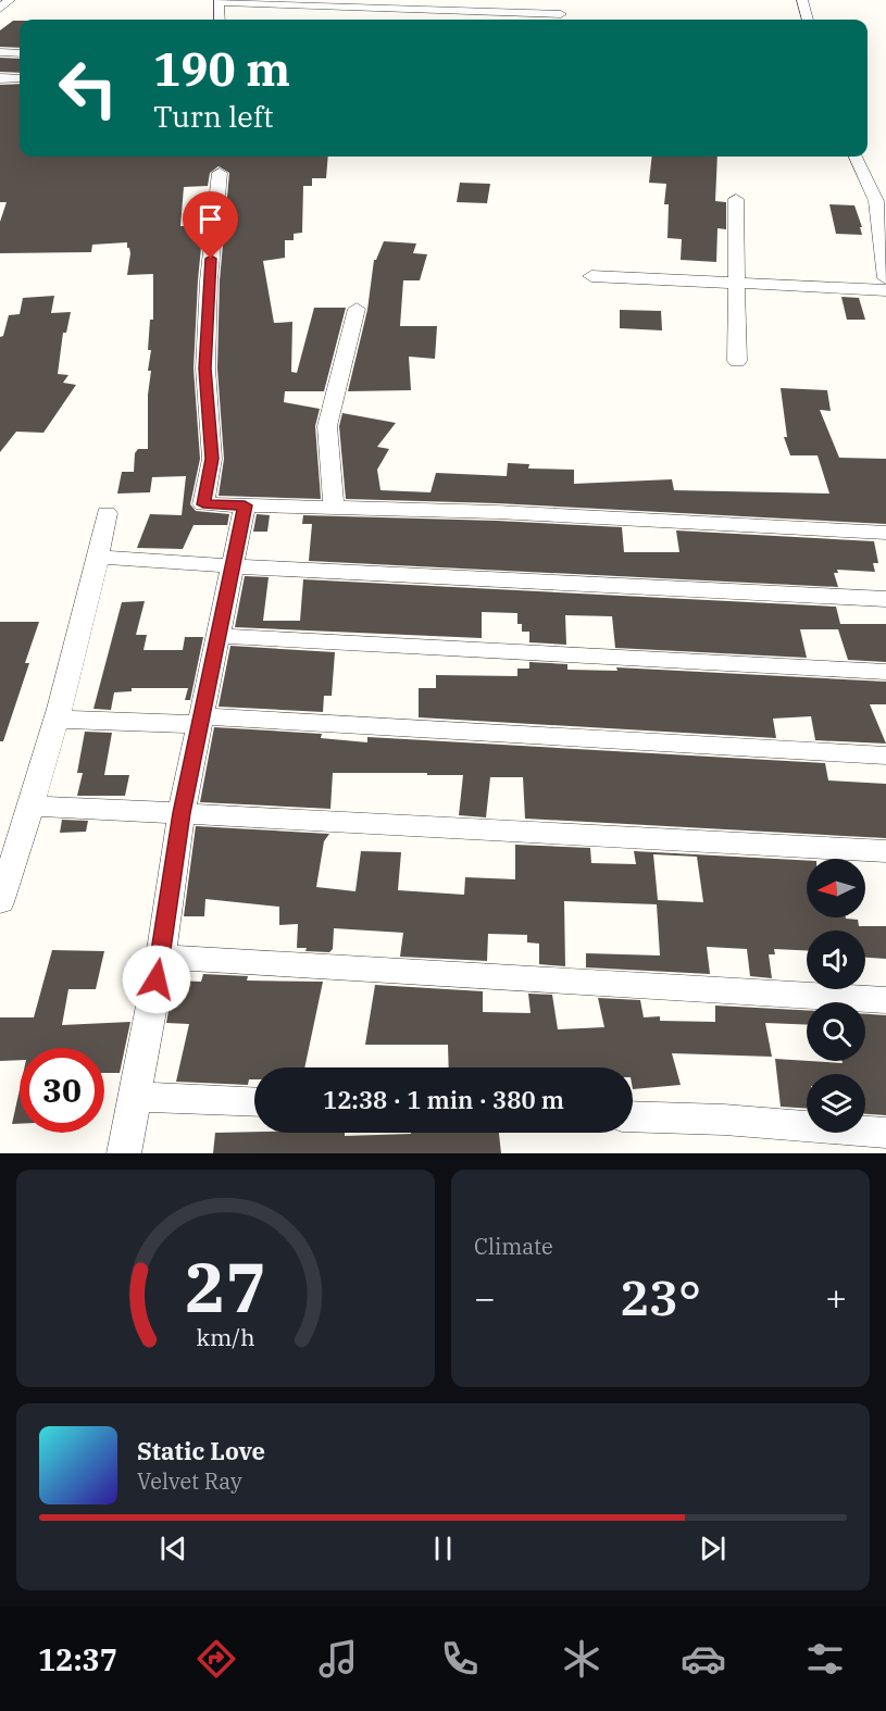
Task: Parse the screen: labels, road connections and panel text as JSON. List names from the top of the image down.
{
  "north": "left",
  "page": {
    "turn": ["190 m", "Turn left"],
    "limit": "30",
    "trip": "12:38 · 1 min · 380 m",
    "tile": "Climate",
    "heat": ["−", "23°", "+"],
    "song": ["Static Love", "Velvet Ray"],
    "tabs": "12:37",
    "gauge": ["27", "km/h"]
  }
}
